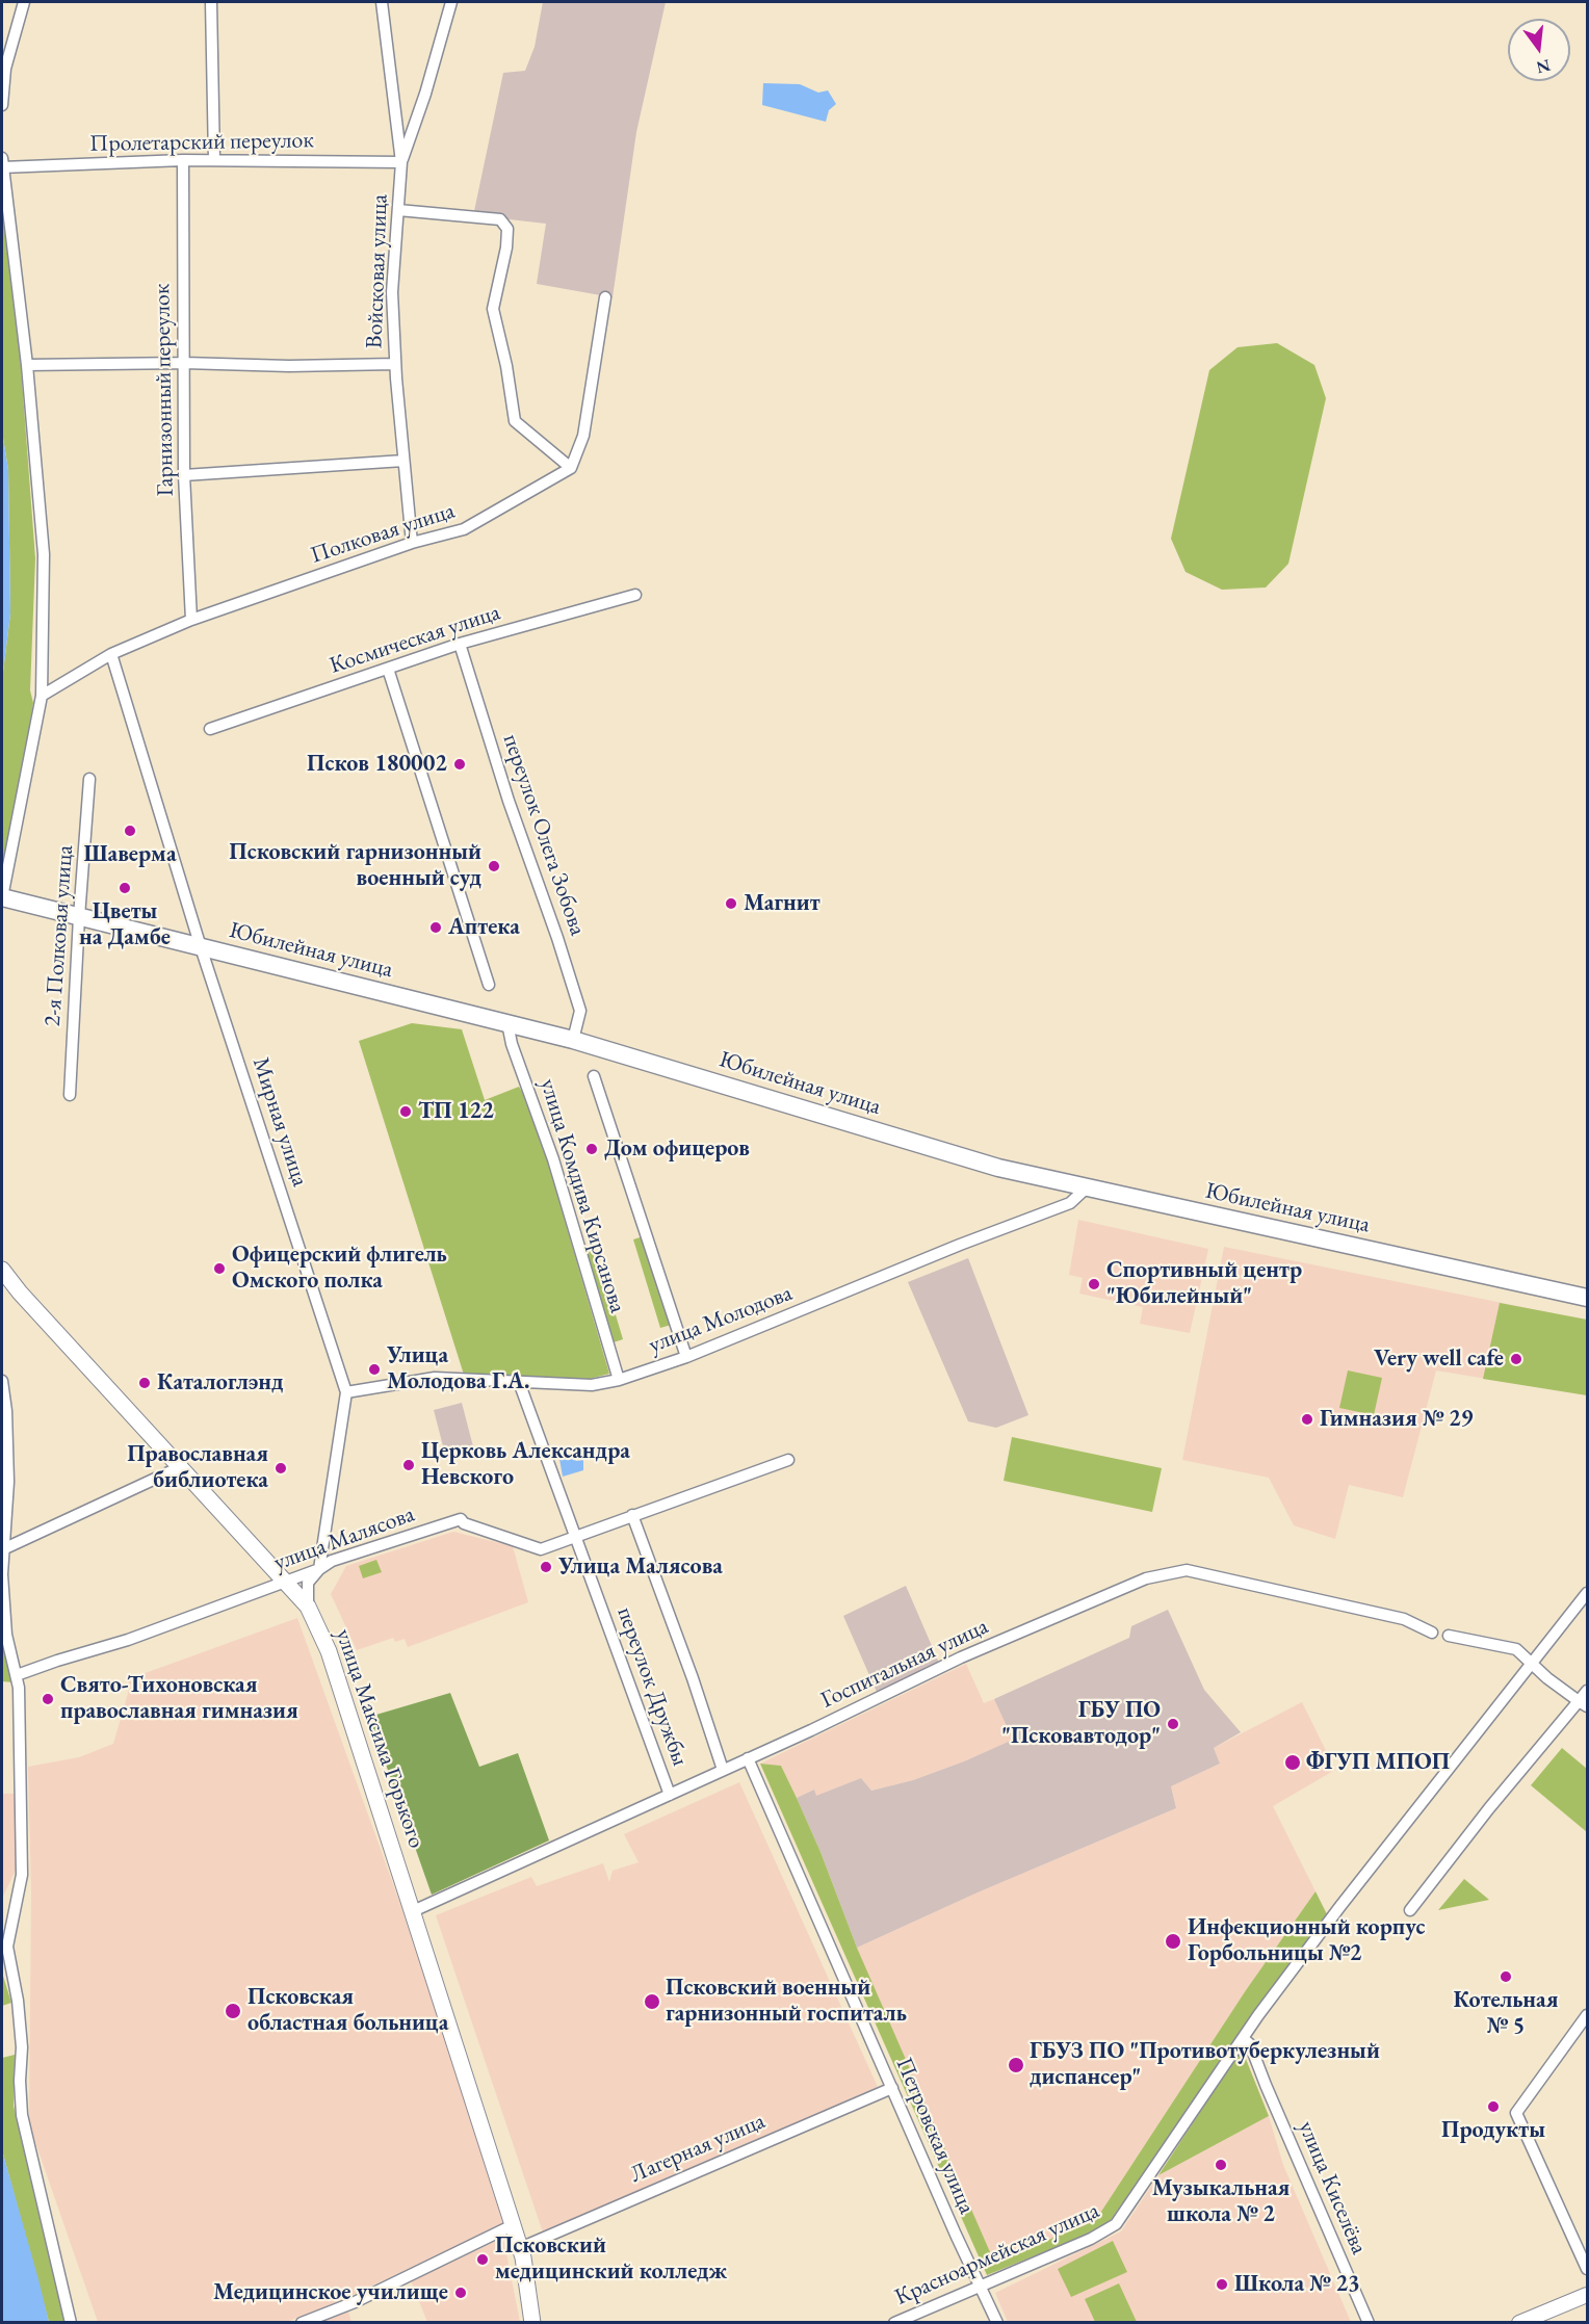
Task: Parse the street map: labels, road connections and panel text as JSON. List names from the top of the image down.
{
  "streets": {
    "main road": ["Юбилейная улица", "улица Максима Горького"],
    "street": [
      "Пролетарский переулок",
      "Войсковая улица",
      "Гарнизонный переулок",
      "Полковая улица",
      "Космическая улица",
      "переулок Олега Зобова",
      "2-я Полковая улица",
      "Мирная улица",
      "улица Комдива Кирсанова",
      "улица Молодова",
      "улица Малясова",
      "Госпитальная улица",
      "переулок Дружбы",
      "Петровская улица",
      "Лагерная улица",
      "улица Киселёва",
      "Красноармейская улица"
    ]
  },
  "crossings": [
    ["Пролетарский переулок", "Войсковая улица"],
    ["Пролетарский переулок", "Гарнизонный переулок"],
    ["Войсковая улица", "Полковая улица"],
    ["Гарнизонный переулок", "Полковая улица"],
    ["Полковая улица", "Мирная улица"],
    ["Космическая улица", "переулок Олега Зобова"],
    ["переулок Олега Зобова", "Юбилейная улица"],
    ["2-я Полковая улица", "Юбилейная улица"],
    ["Юбилейная улица", "Мирная улица"],
    ["Юбилейная улица", "улица Комдива Кирсанова"],
    ["Юбилейная улица", "улица Молодова"],
    ["Мирная улица", "улица Молодова"],
    ["Мирная улица", "улица Малясова"],
    ["Мирная улица", "улица Максима Горького"],
    ["улица Комдива Кирсанова", "улица Молодова"],
    ["улица Молодова", "переулок Дружбы"],
    ["улица Малясова", "переулок Дружбы"],
    ["улица Малясова", "улица Максима Горького"],
    ["Госпитальная улица", "переулок Дружбы"],
    ["Госпитальная улица", "улица Максима Горького"],
    ["Госпитальная улица", "Петровская улица"],
    ["улица Максима Горького", "Лагерная улица"],
    ["Петровская улица", "Лагерная улица"],
    ["Петровская улица", "Красноармейская улица"],
    ["улица Киселёва", "Красноармейская улица"]
  ],
  "places": [
    "Псков 180002",
    "Шаверма",
    "Псковский гарнизонный военный суд",
    "Цветы на Дамбе",
    "Магнит",
    "Аптека",
    "ТП 122",
    "Дом офицеров",
    "Офицерский флигель Омского полка",
    "Спортивный центр \"Юбилейный\"",
    "Very well cafe",
    "Улица Молодова Г.А.",
    "Каталоглэнд",
    "Гимназия № 29",
    "Церковь Александра Невского",
    "Православная библиотека",
    "Улица Малясова",
    "Свято-Тихоновская православная гимназия",
    "ГБУ ПО \"Псковавтодор\"",
    "ФГУП МПОП",
    "Инфекционный корпус Горбольницы №2",
    "Котельная № 5",
    "Псковский военный гарнизонный госпиталь",
    "Псковская областная больница",
    "ГБУЗ ПО \"Противотуберкулезный диспансер\"",
    "Продукты",
    "Музыкальная школа № 2",
    "Псковский медицинский колледж",
    "Школа № 23",
    "Медицинское училище"
  ],
  "north": "bottom"
}
